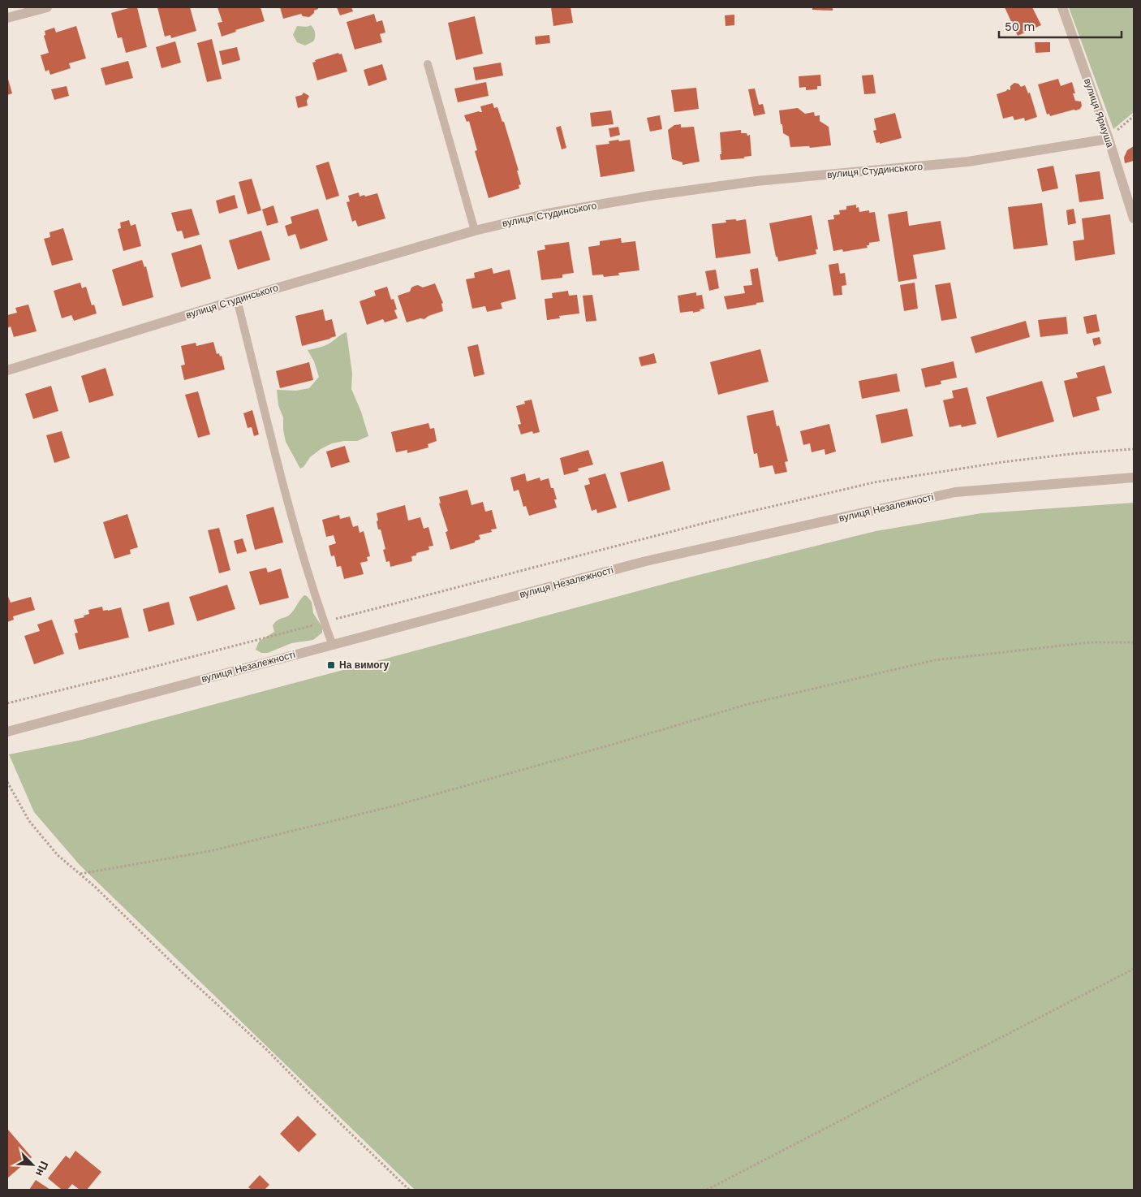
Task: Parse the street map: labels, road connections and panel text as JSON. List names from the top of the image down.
{
  "streets": {
    "street": ["вулиця Ярмуша", "вулиця Студинського", "вулиця Незалежності"]
  },
  "crossings": [
    ["вулиця Ярмуша", "вулиця Студинського"]
  ],
  "places": {
    "transit": ["На вимогу"]
  },
  "scale_bar": "50 m",
  "north": "bottom right"
}
